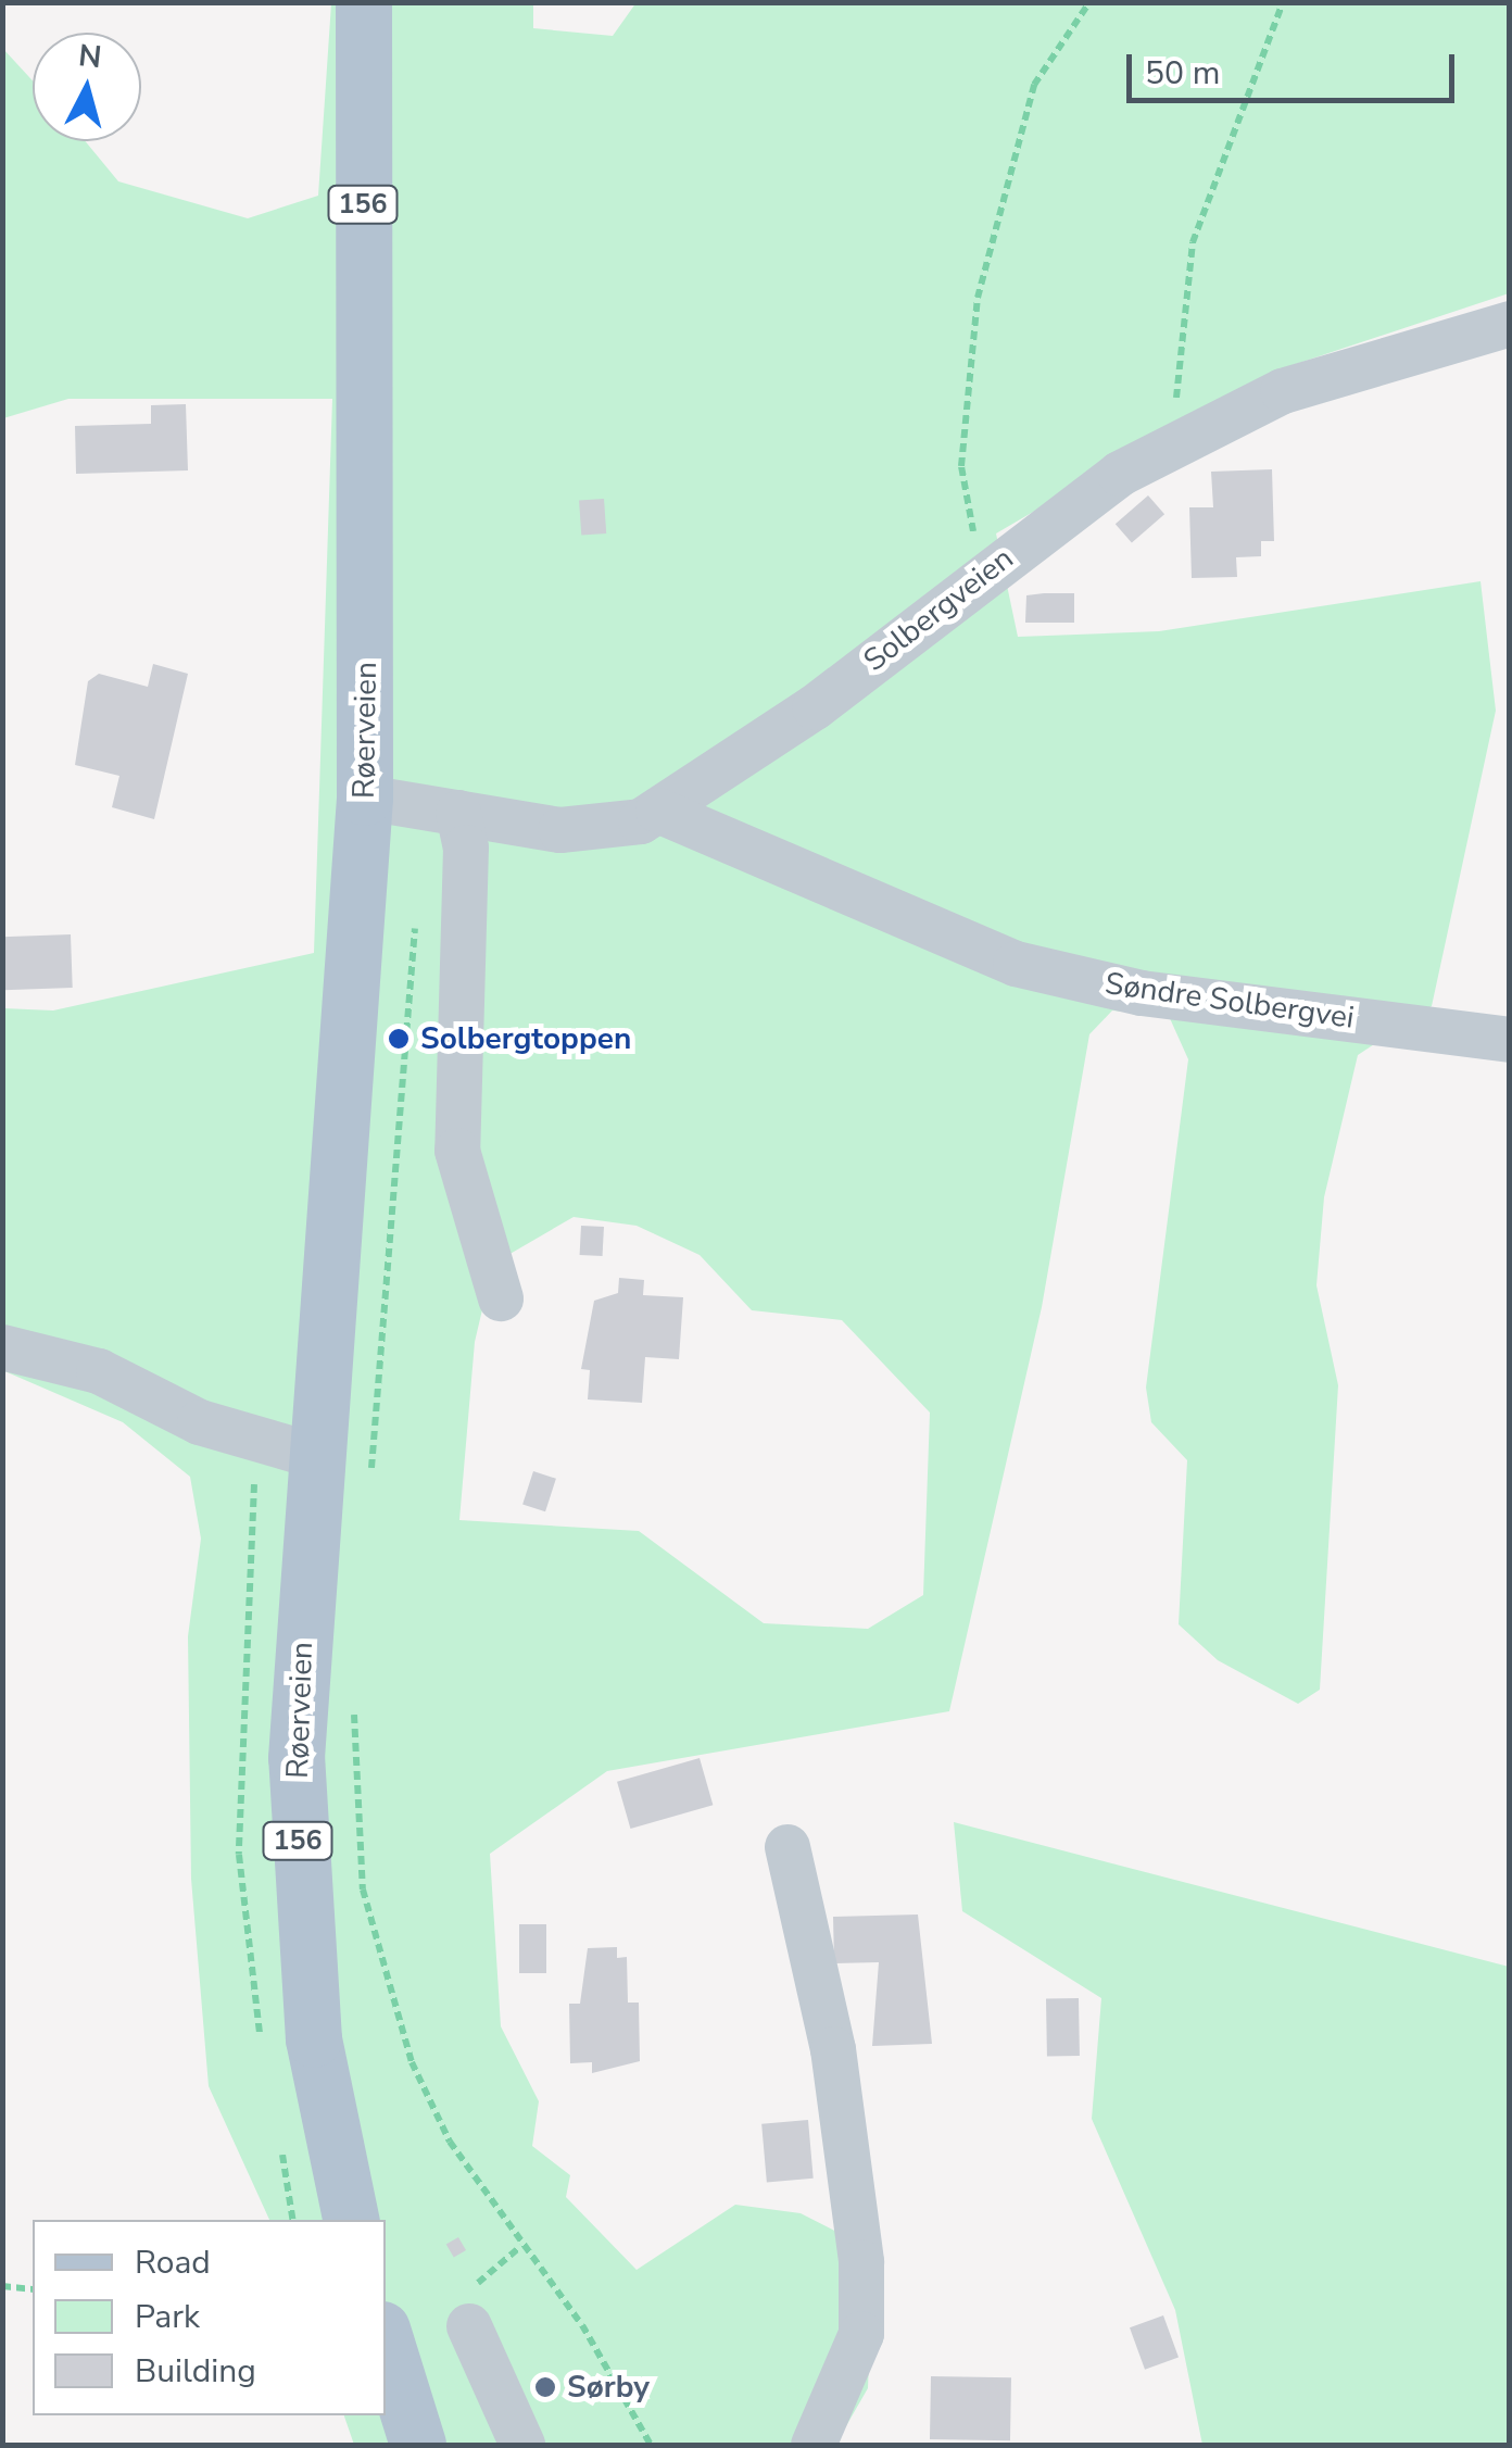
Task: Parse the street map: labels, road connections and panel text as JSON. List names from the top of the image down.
{
  "streets": {
    "main road": ["156", "Røerveien"],
    "street": ["Solbergveien", "Søndre Solbergvei"]
  },
  "crossings": [
    ["Solbergveien", "Røerveien"],
    ["Solbergveien", "Søndre Solbergvei"]
  ],
  "places": ["Solbergtoppen", "Sørby"],
  "legend": ["Road", "Park", "Building"],
  "scale_bar": "50 m",
  "north": "top"
}
